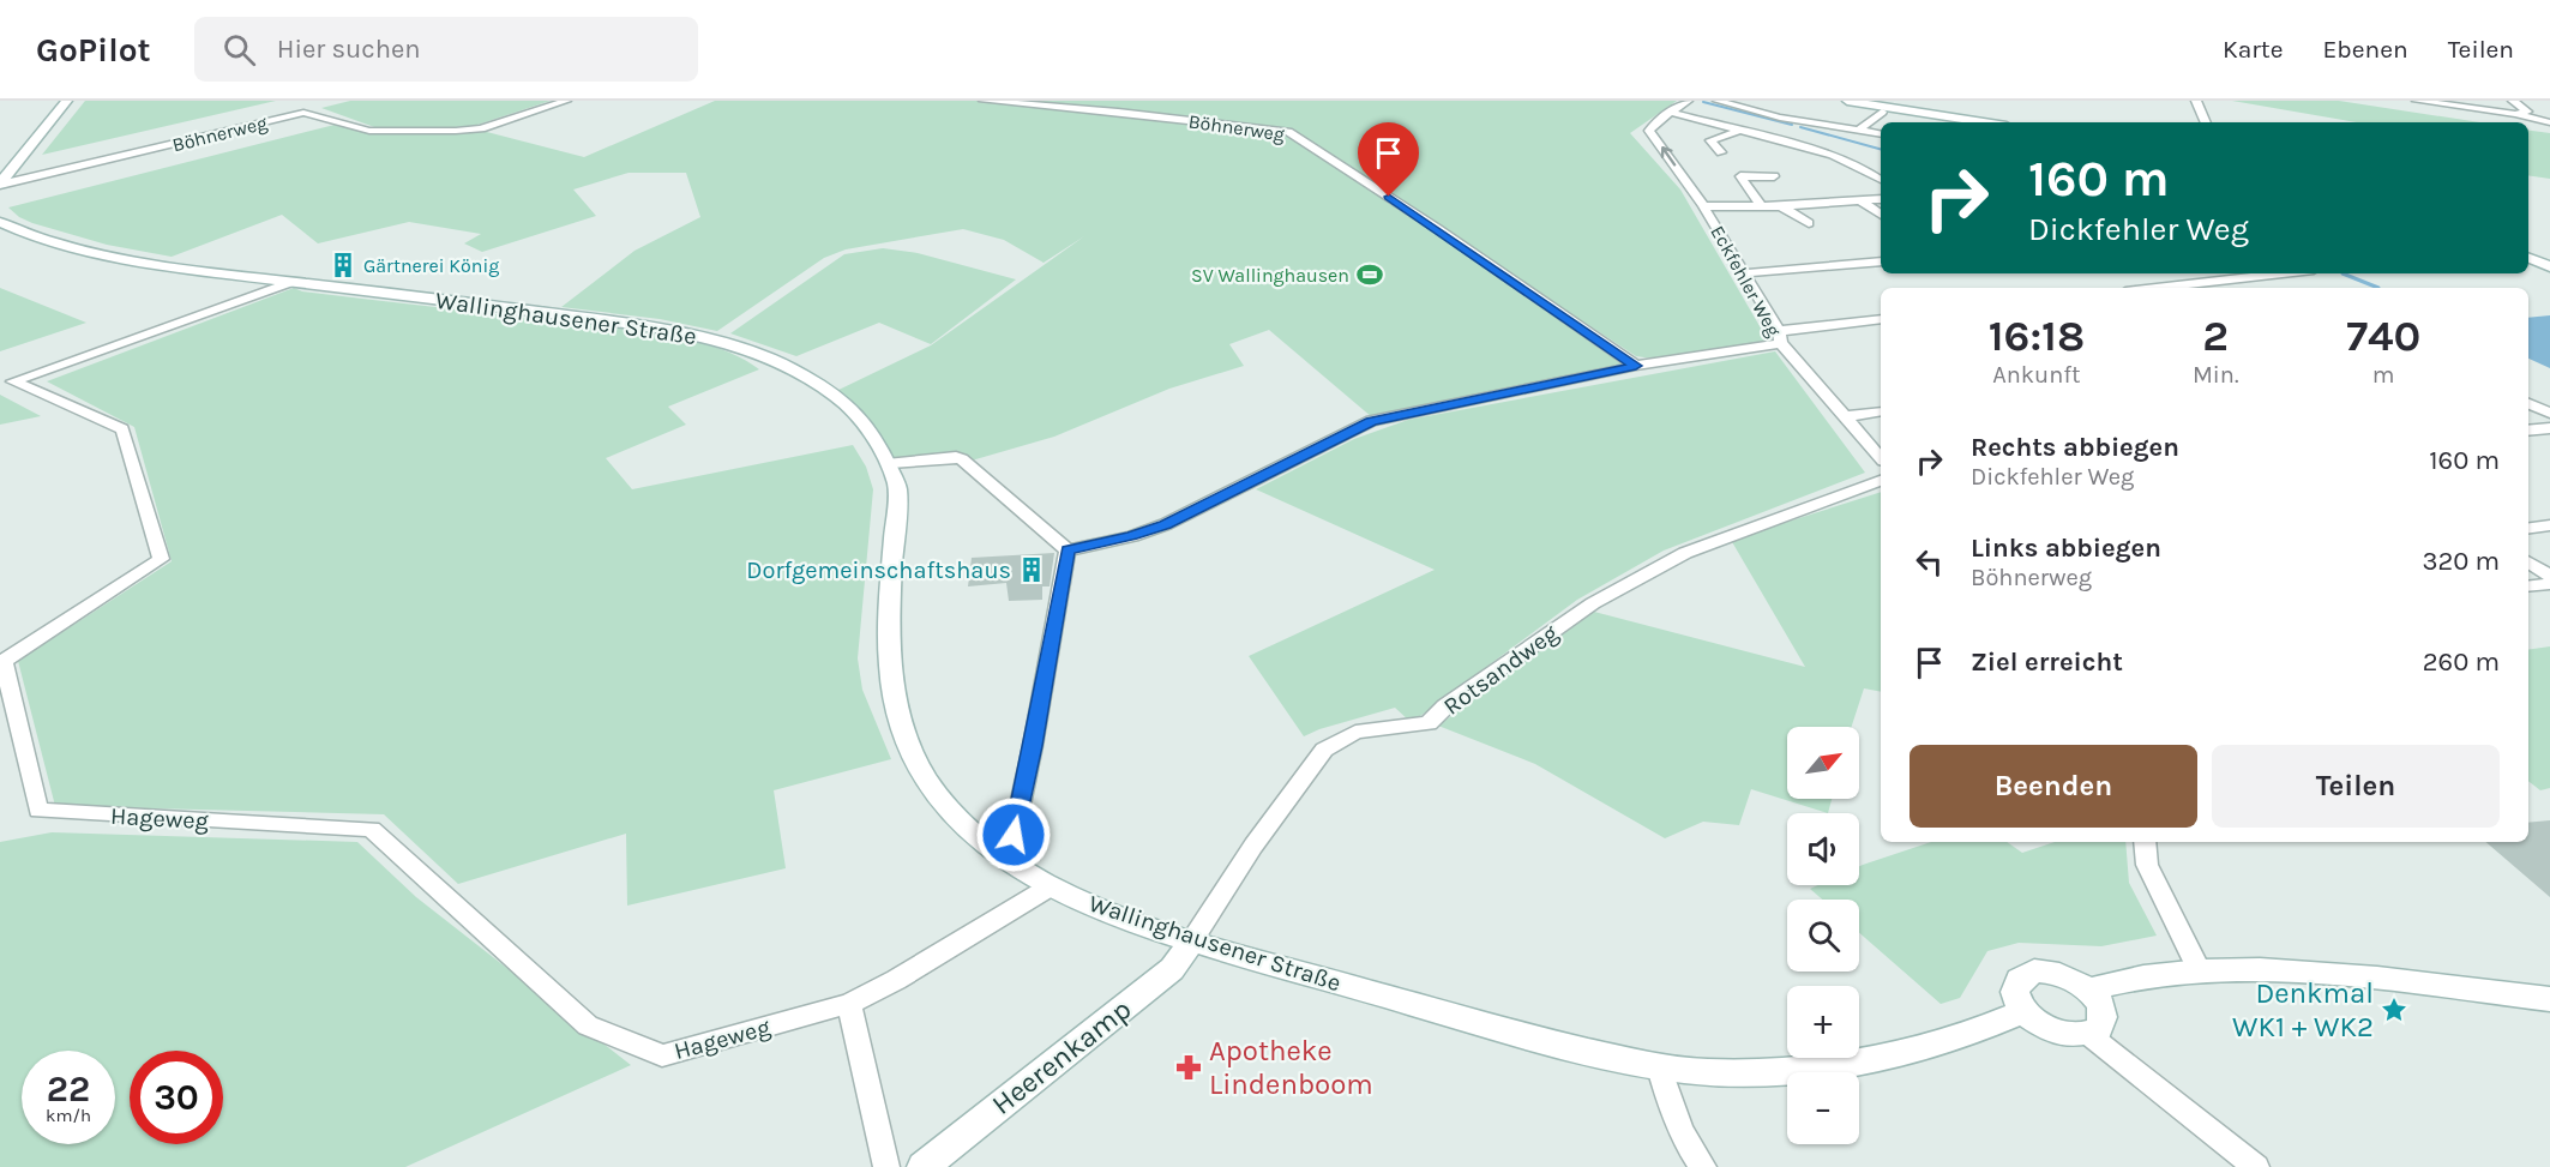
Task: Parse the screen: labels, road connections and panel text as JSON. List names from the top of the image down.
{
  "streets": {
    "street": [
      "Böhnerweg",
      "Eckfehler Weg",
      "Wallinghausener Straße",
      "Rotsandweg",
      "Hageweg",
      "Heerenkamp"
    ]
  },
  "crossings": [
    ["Wallinghausener Straße", "Rotsandweg"],
    ["Wallinghausener Straße", "Hageweg"],
    ["Wallinghausener Straße", "Heerenkamp"],
    ["Rotsandweg", "Heerenkamp"]
  ],
  "places": {
    "building": ["Gärtnerei König", "Dorfgemeinschaftshaus"],
    "sports": ["SV Wallinghausen"],
    "place": ["Denkmal WK1 + WK2"],
    "pharmacy": ["Apotheke Lindenboom"]
  },
  "north": "top right",
  "page": {
    "header": "GoPilot",
    "search": "Hier suchen",
    "nav": ["Karte", "Ebenen", "Teilen"],
    "turn": ["160 m", "Dickfehler Weg"],
    "eta": [
      "16:18",
      "Ankunft",
      "2",
      "Min.",
      "740",
      "m"
    ],
    "list": [
      {
        "name": "Rechts abbiegen",
        "note": "Dickfehler Weg",
        "value": "160 m"
      },
      {
        "name": "Links abbiegen",
        "note": "Böhnerweg",
        "value": "320 m"
      },
      {
        "name": "Ziel erreicht",
        "value": "260 m"
      }
    ],
    "map_buttons": ["+", "−"],
    "buttons": ["Beenden", "Teilen"],
    "speed": "22 km/h",
    "limit": "30"
  }
}
